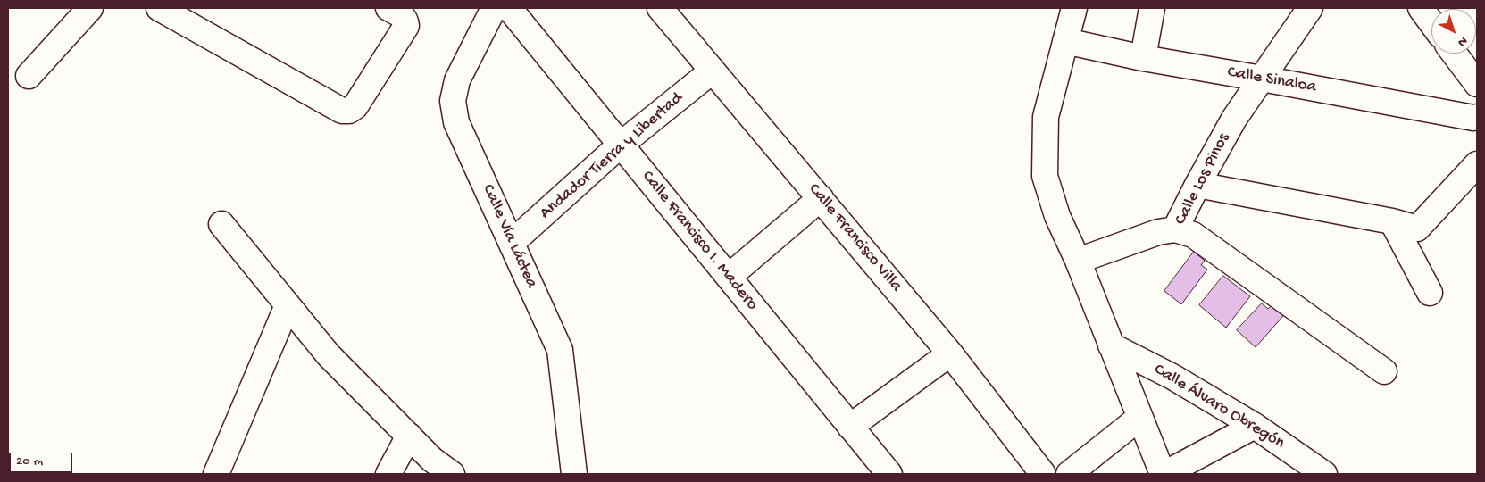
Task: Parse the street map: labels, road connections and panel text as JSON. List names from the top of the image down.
{
  "streets": {
    "street": [
      "Calle Sinaloa",
      "Andador Tierra y Libertad",
      "Calle Los Pinos",
      "Calle Vía Láctea",
      "Calle Francisco Villa",
      "Calle Francisco I. Madero",
      "Calle Álvaro Obregón"
    ]
  },
  "crossings": [
    ["Calle Sinaloa", "Calle Los Pinos"],
    ["Andador Tierra y Libertad", "Calle Vía Láctea"],
    ["Andador Tierra y Libertad", "Calle Francisco Villa"],
    ["Andador Tierra y Libertad", "Calle Francisco I. Madero"]
  ],
  "scale_bar": "20 m",
  "north": "bottom right"
}
